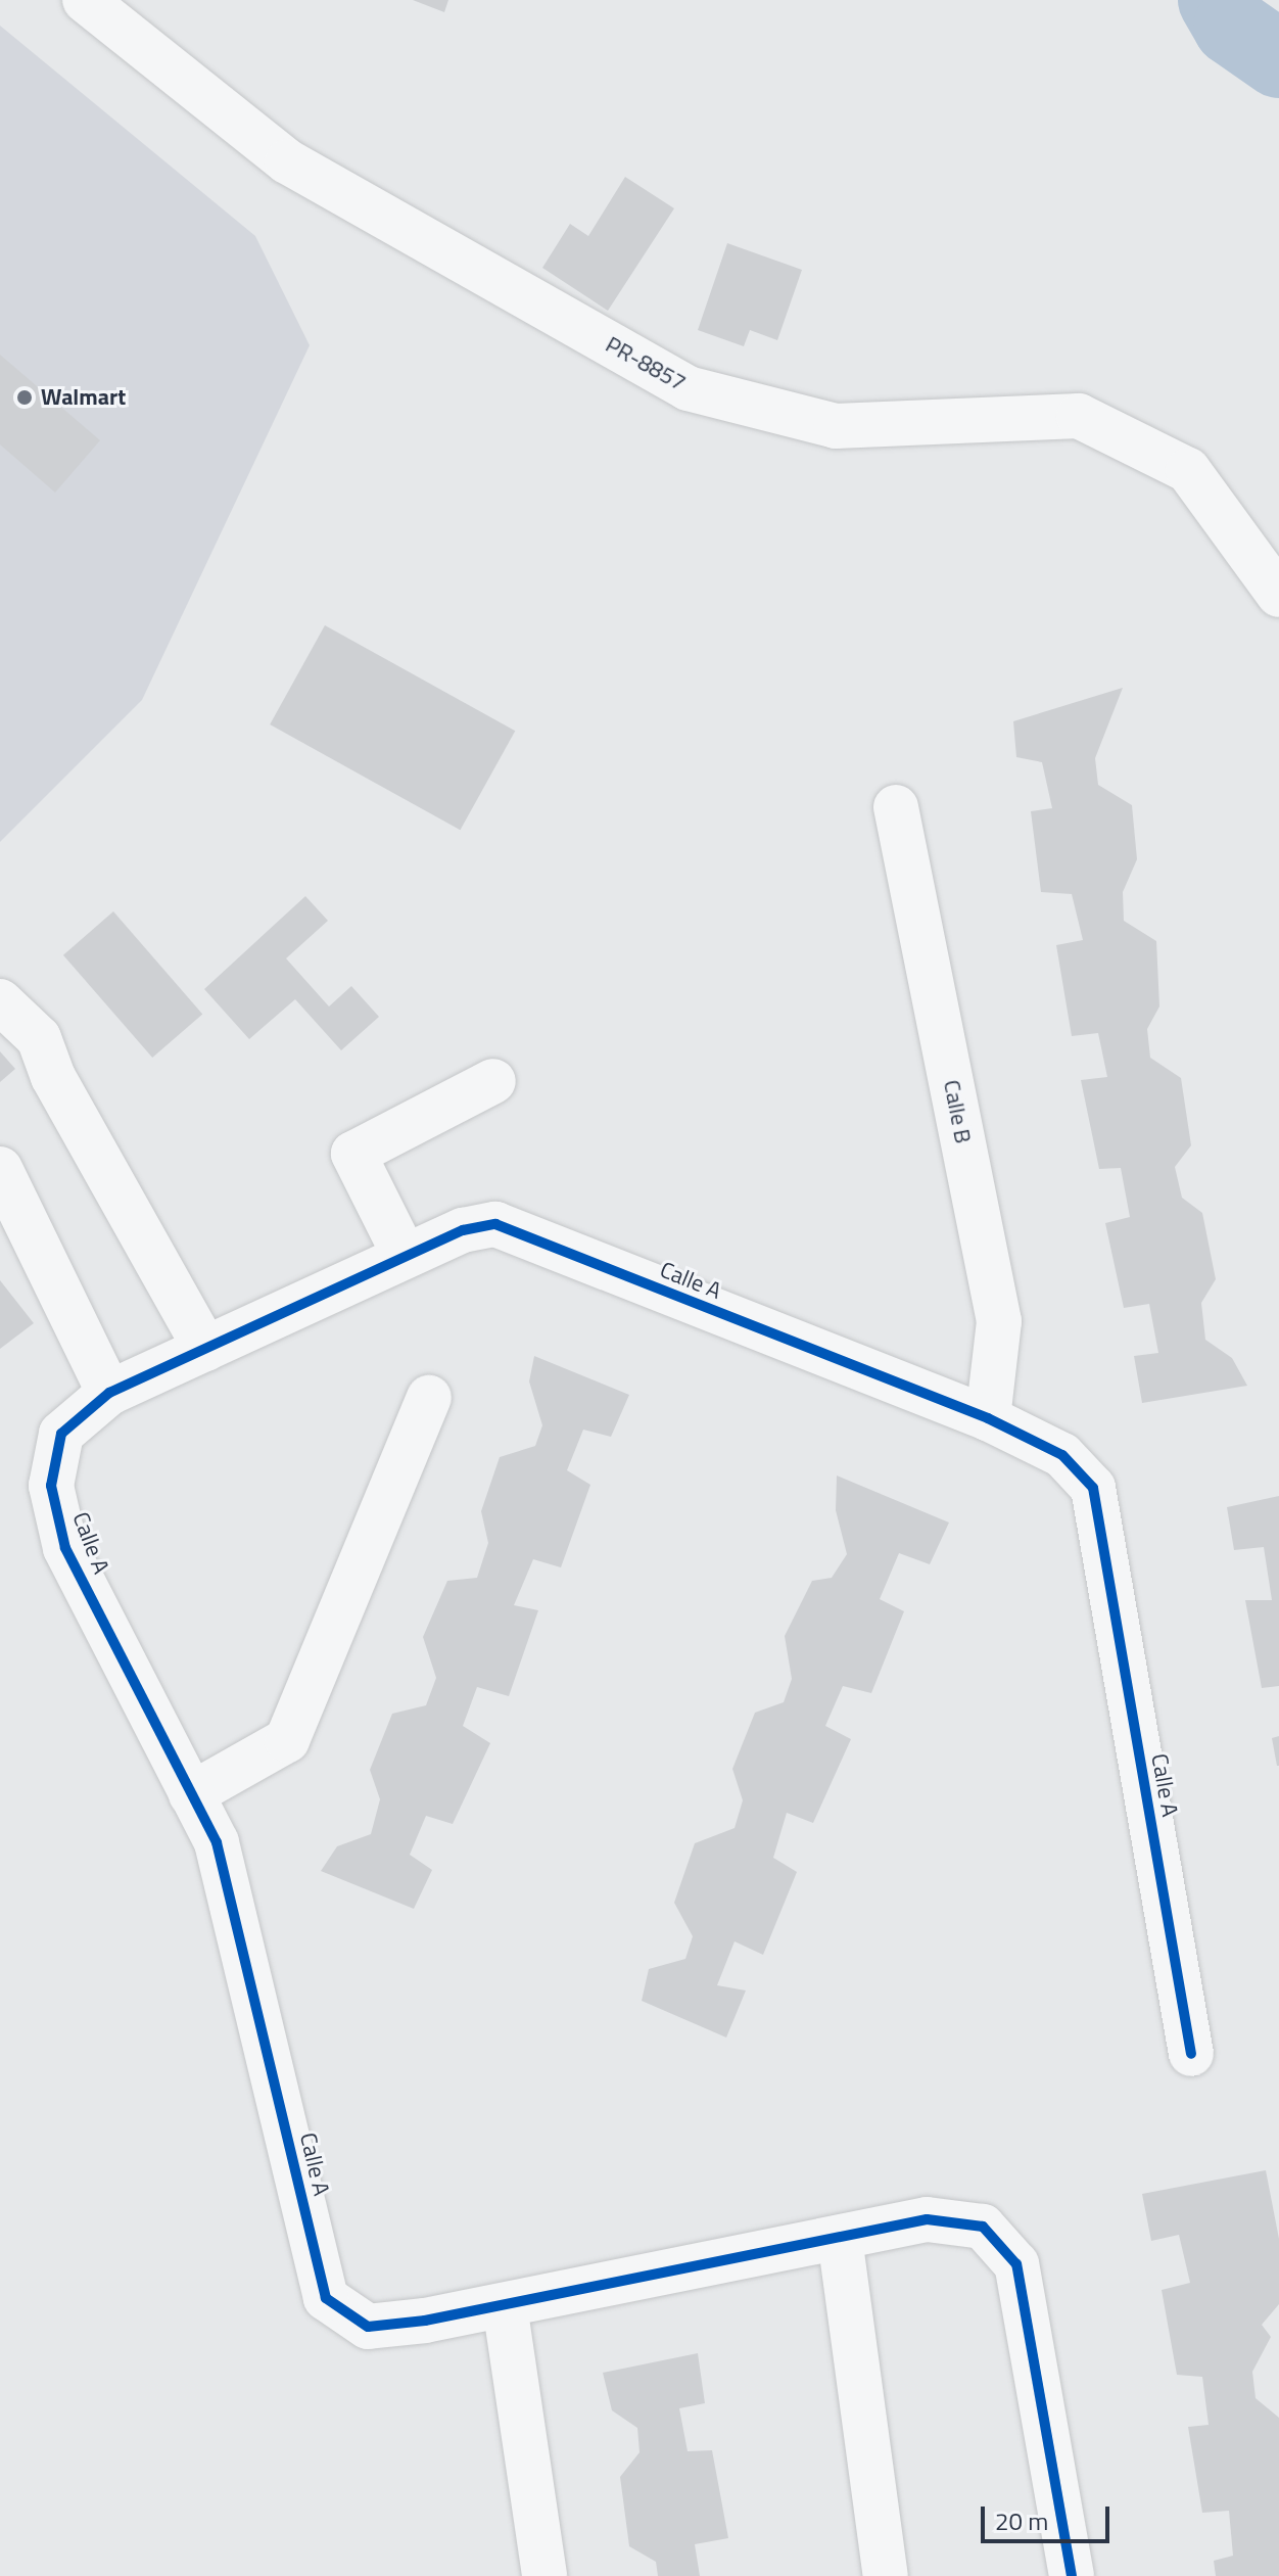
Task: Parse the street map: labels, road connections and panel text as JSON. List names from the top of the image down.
{
  "streets": {
    "street": ["PR-8857", "Calle B", "Calle A"]
  },
  "crossings": [
    ["Calle B", "Calle A"]
  ],
  "places": ["Walmart"],
  "scale_bar": "20 m"
}
